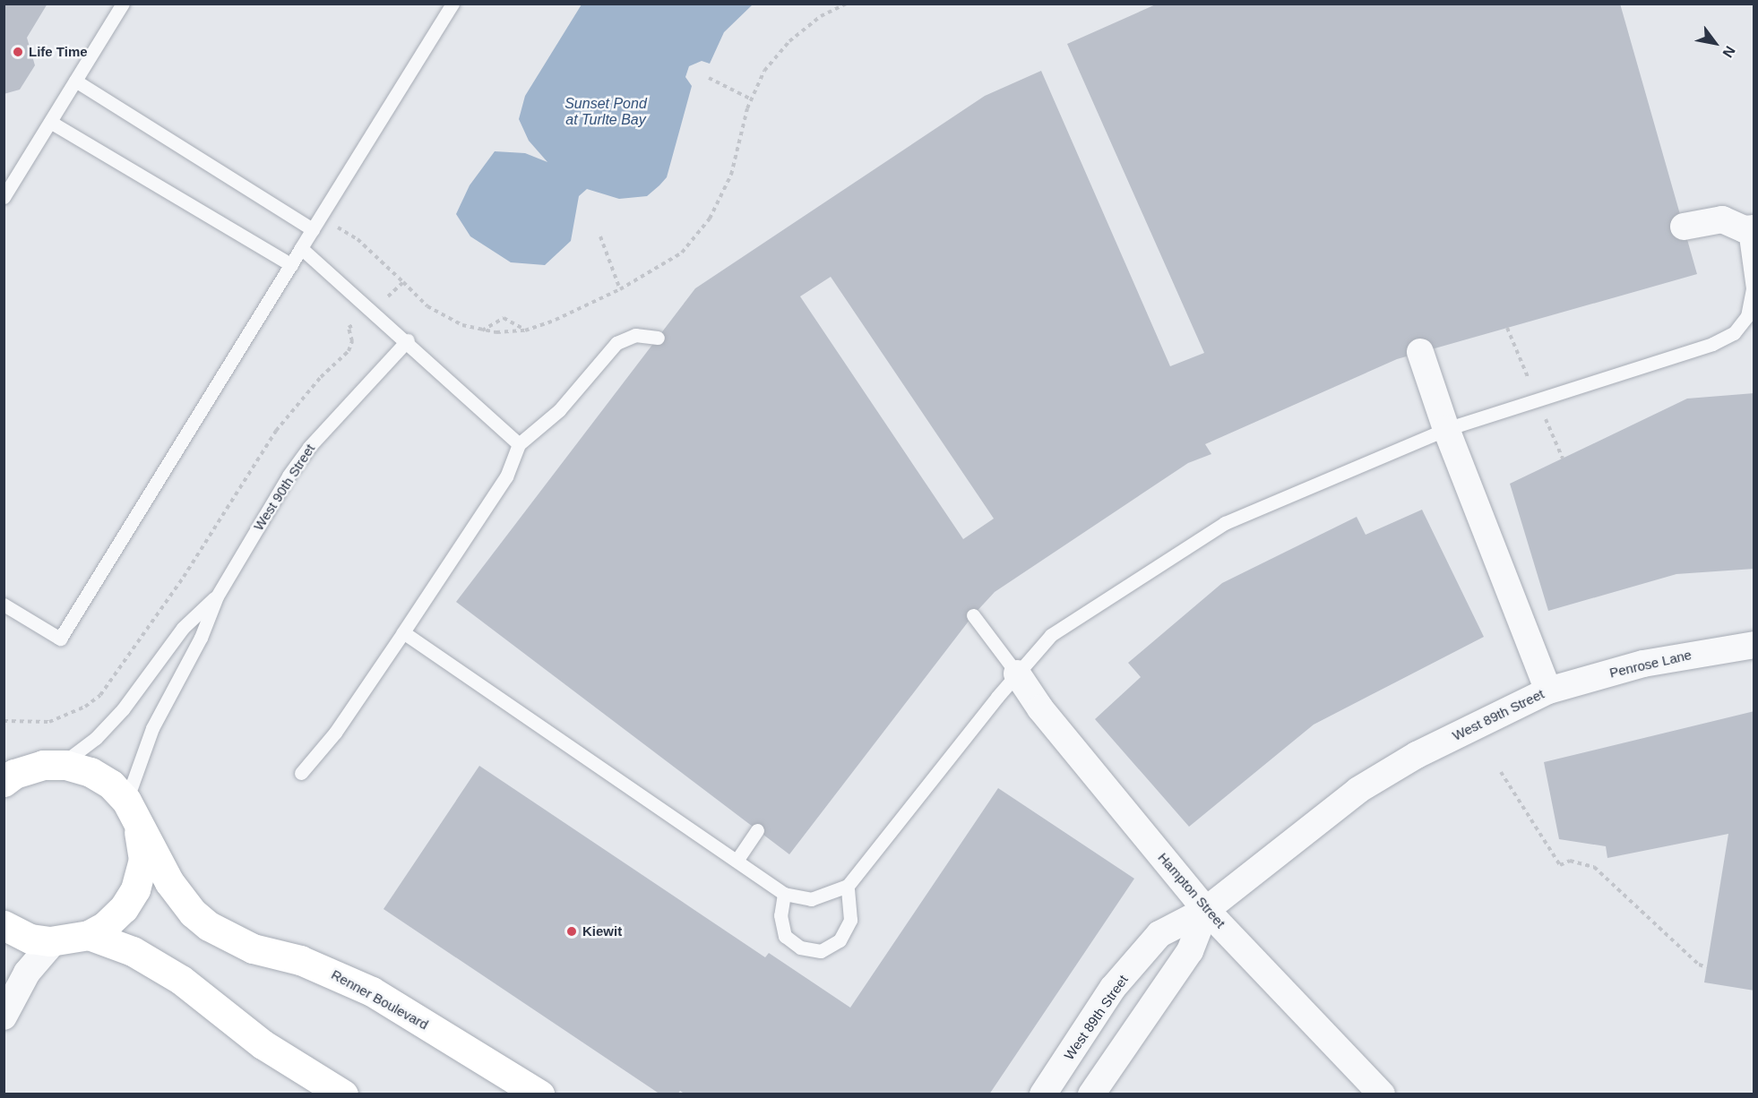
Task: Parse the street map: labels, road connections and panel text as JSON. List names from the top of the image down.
{
  "streets": {
    "main road": ["Renner Boulevard"],
    "street": ["Penrose Lane", "West 89th Street", "Hampton Street"],
    "lane": ["West 90th Street"]
  },
  "crossings": [
    ["West 90th Street", "Renner Boulevard"],
    ["Penrose Lane", "West 89th Street"],
    ["West 89th Street", "Hampton Street"]
  ],
  "water": ["Sunset Pond at Turlte Bay"],
  "places": ["Life Time", "Kiewit"],
  "north": "bottom right"
}
